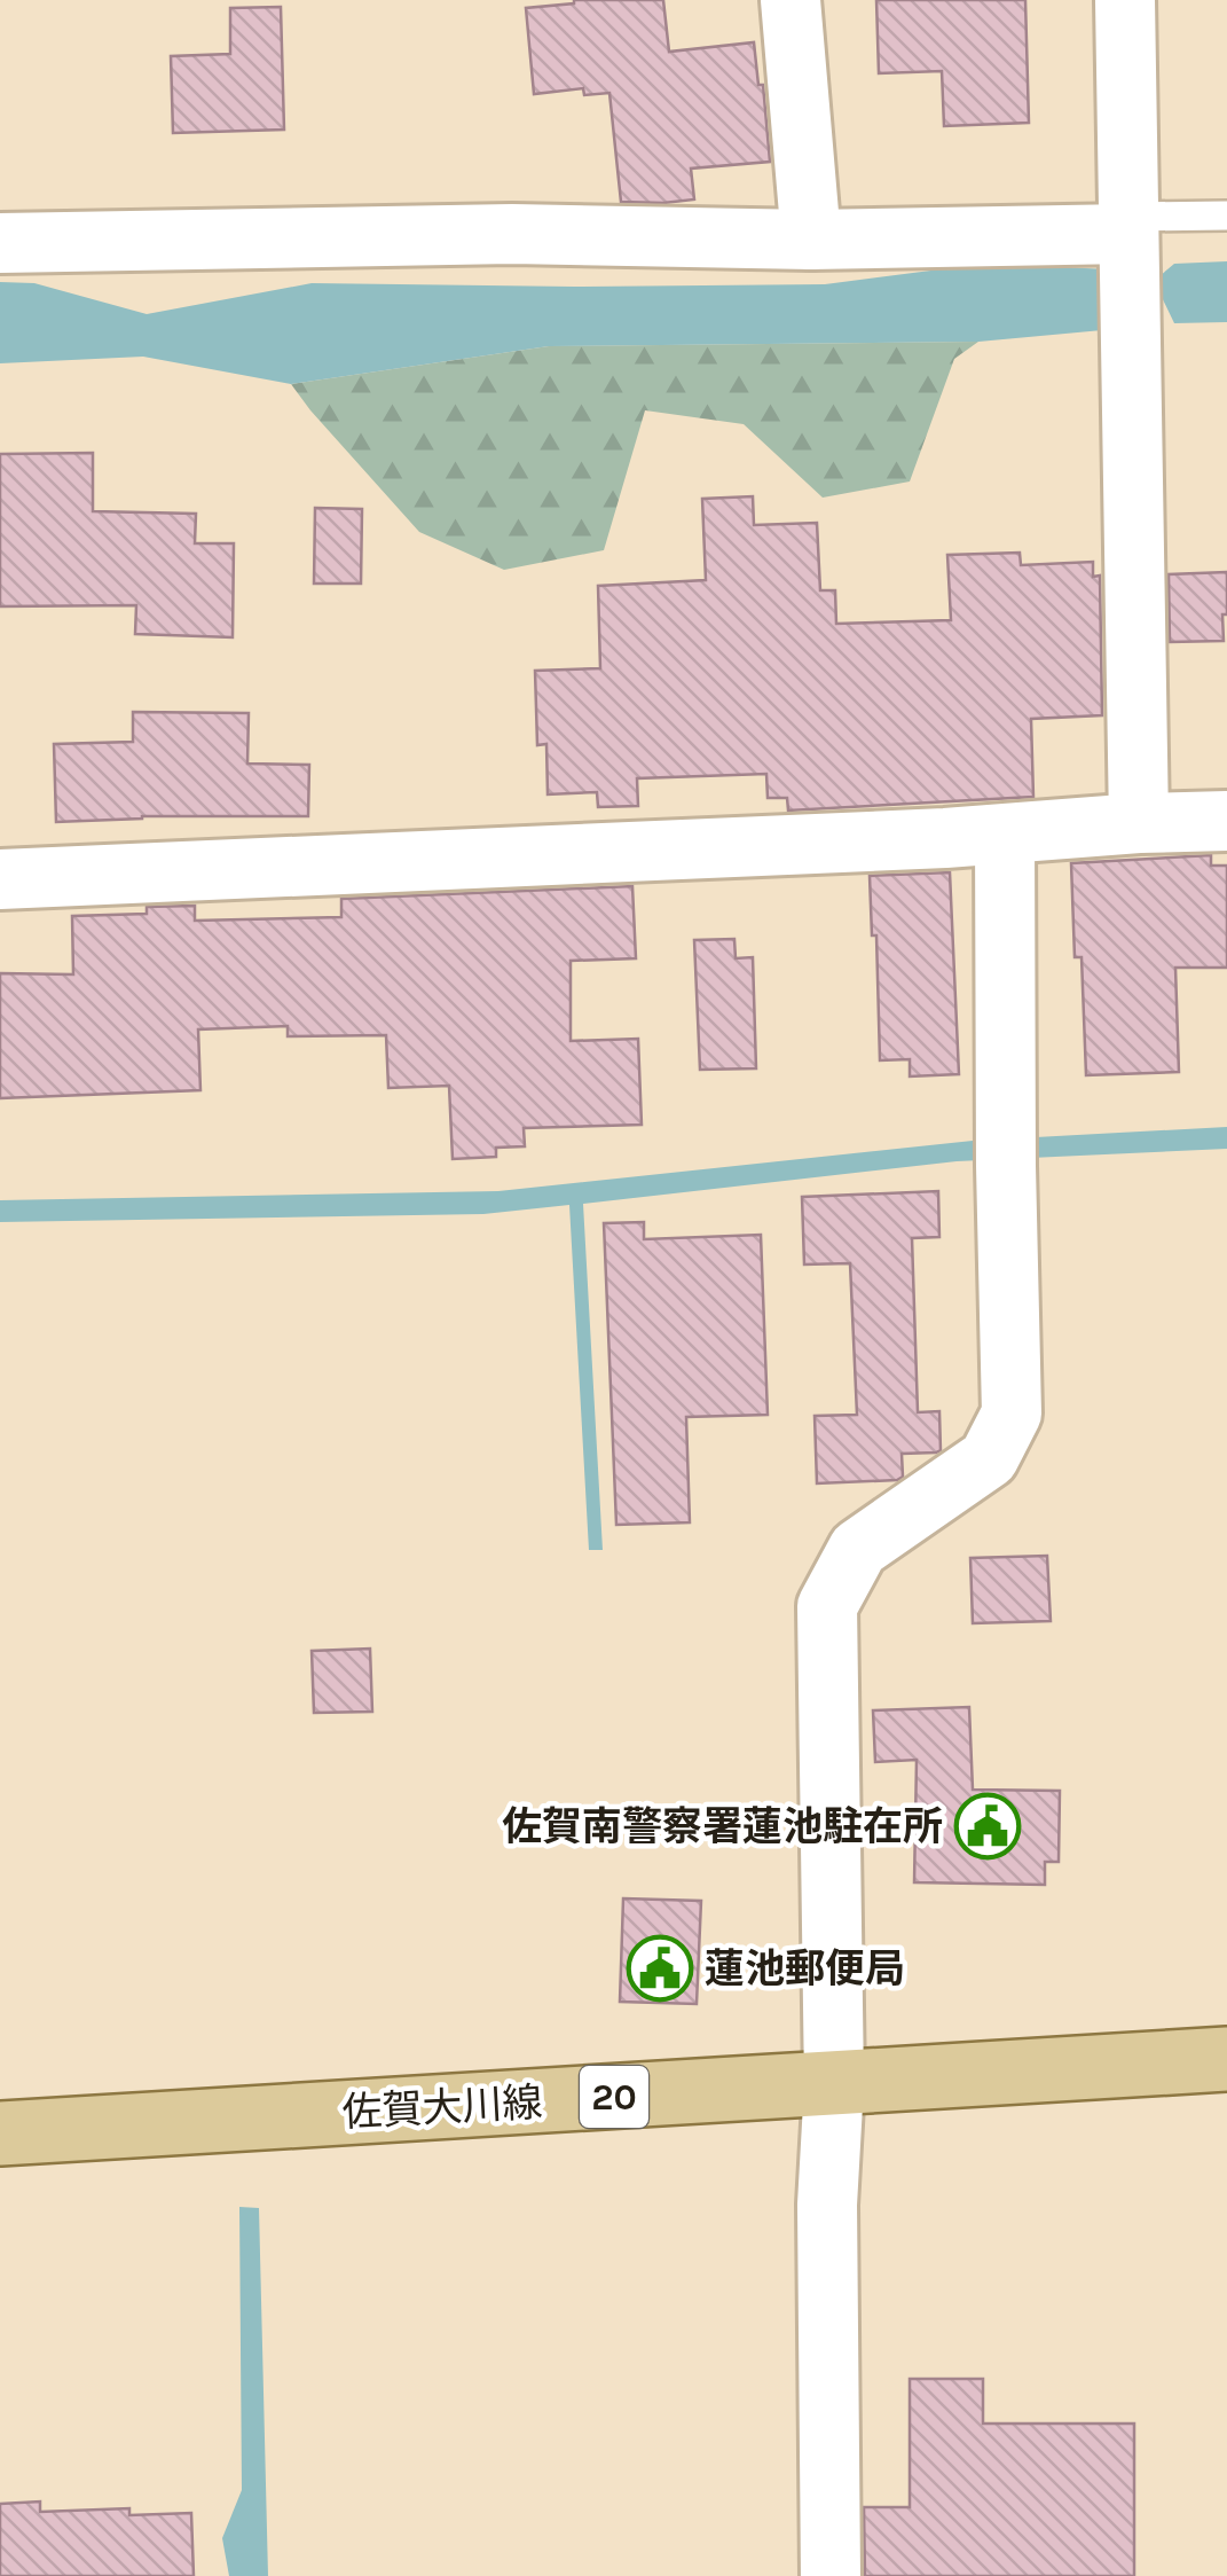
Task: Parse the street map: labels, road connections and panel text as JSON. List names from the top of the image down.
{
  "streets": {
    "main road": ["20", "佐賀大川線"]
  },
  "places": {
    "public building": ["佐賀南警察署蓮池駐在所", "蓮池郵便局"]
  }
}
